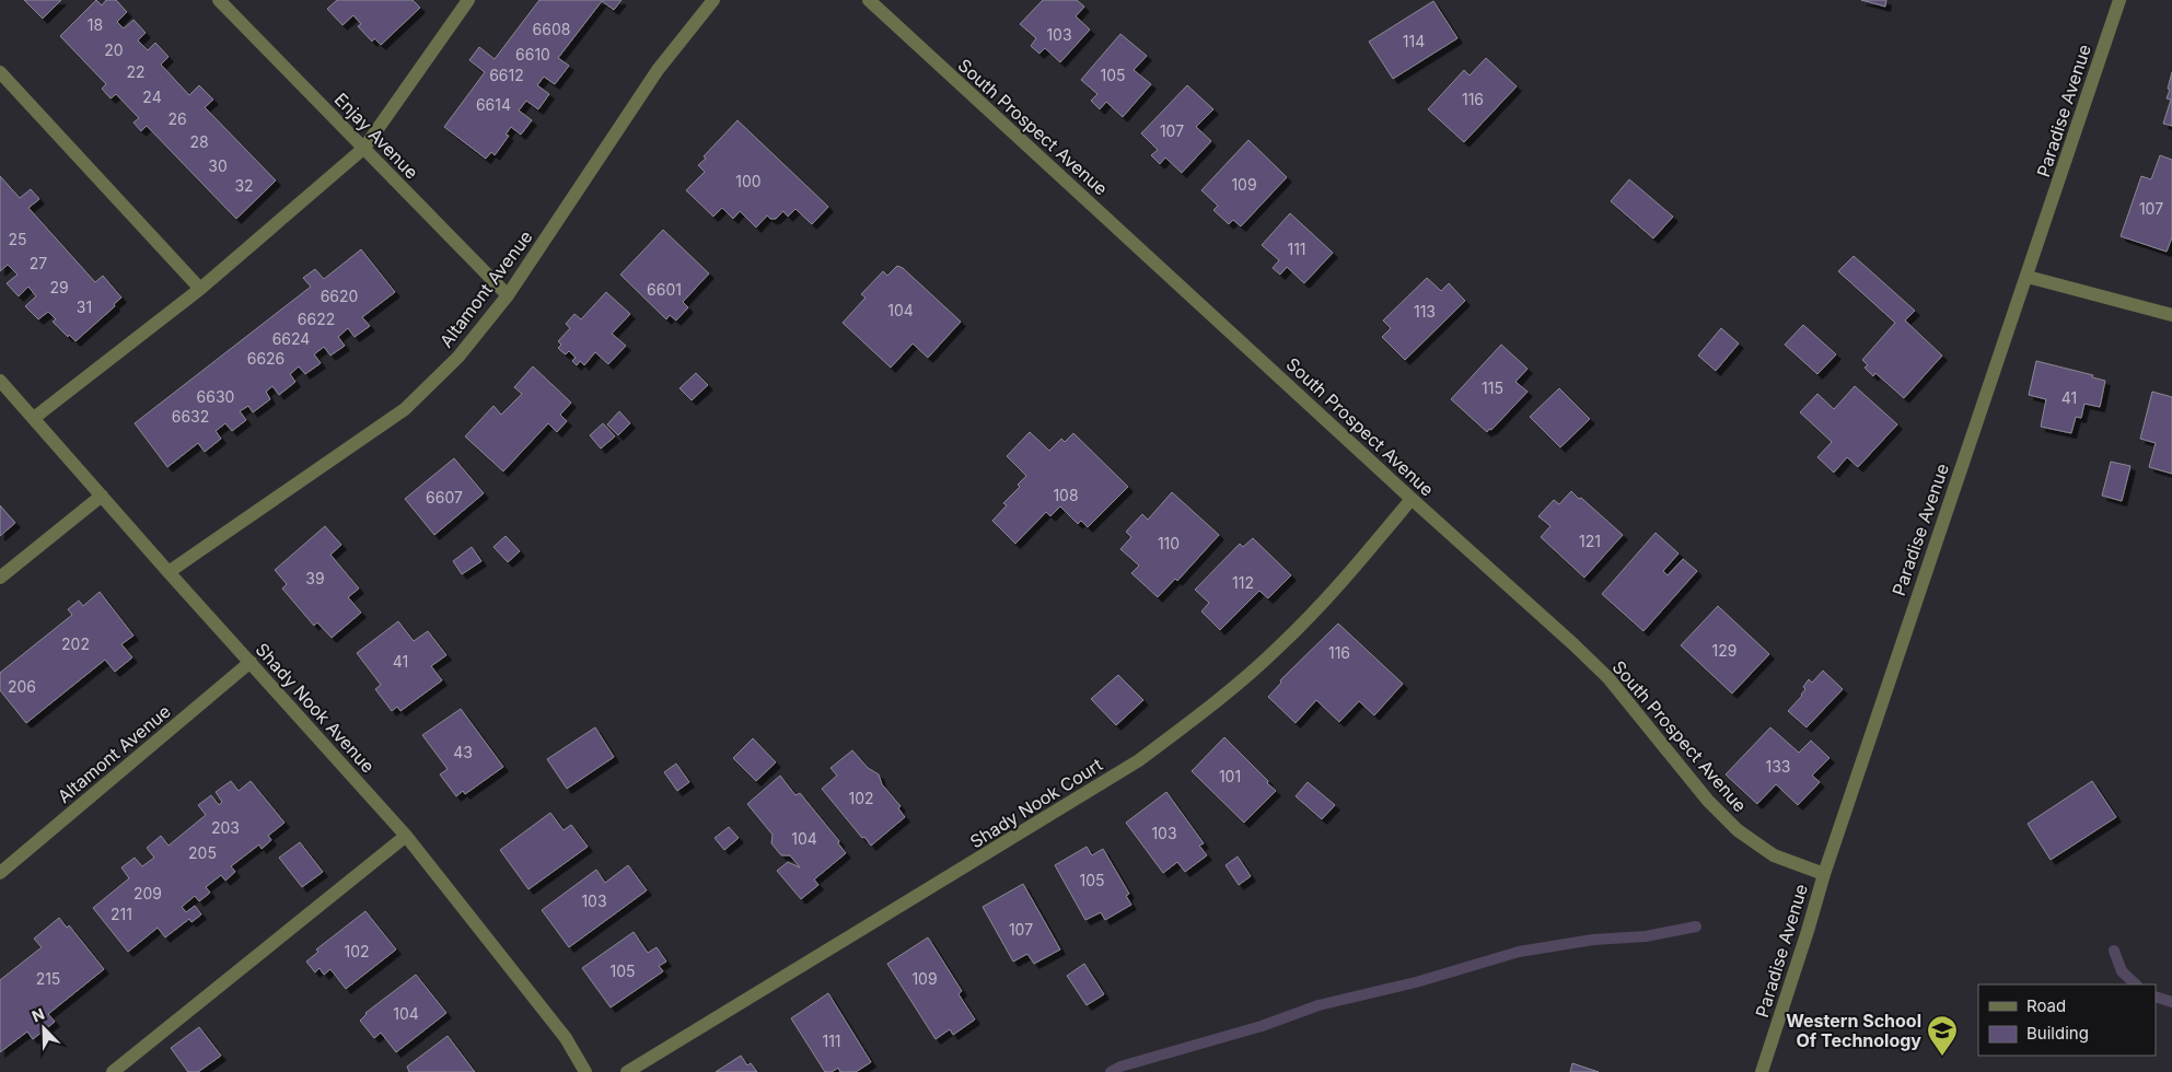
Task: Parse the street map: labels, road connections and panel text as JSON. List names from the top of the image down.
{
  "streets": {
    "street": [
      "Paradise Avenue",
      "South Prospect Avenue",
      "Enjay Avenue",
      "Altamont Avenue",
      "Shady Nook Avenue",
      "Shady Nook Court"
    ]
  },
  "crossings": [
    ["Paradise Avenue", "South Prospect Avenue"],
    ["South Prospect Avenue", "Shady Nook Court"],
    ["Enjay Avenue", "Altamont Avenue"],
    ["Altamont Avenue", "Shady Nook Avenue"]
  ],
  "places": {
    "school or university": ["Western School Of Technology"]
  },
  "house_numbers": [
    "18",
    "6608",
    "103",
    "114",
    "20",
    "6610",
    "22",
    "6612",
    "105",
    "24",
    "116",
    "6614",
    "26",
    "107",
    "28",
    "30",
    "100",
    "109",
    "32",
    "107",
    "25",
    "111",
    "27",
    "29",
    "6601",
    "6620",
    "31",
    "104",
    "113",
    "6622",
    "6624",
    "6626",
    "115",
    "6630",
    "41",
    "6632",
    "108",
    "6607",
    "121",
    "110",
    "39",
    "112",
    "202",
    "129",
    "116",
    "41",
    "206",
    "43",
    "133",
    "101",
    "102",
    "203",
    "103",
    "104",
    "205",
    "105",
    "209",
    "103",
    "211",
    "107",
    "102",
    "105",
    "215",
    "109",
    "104",
    "111"
  ],
  "legend": ["Road", "Building"],
  "north": "top left"
}
